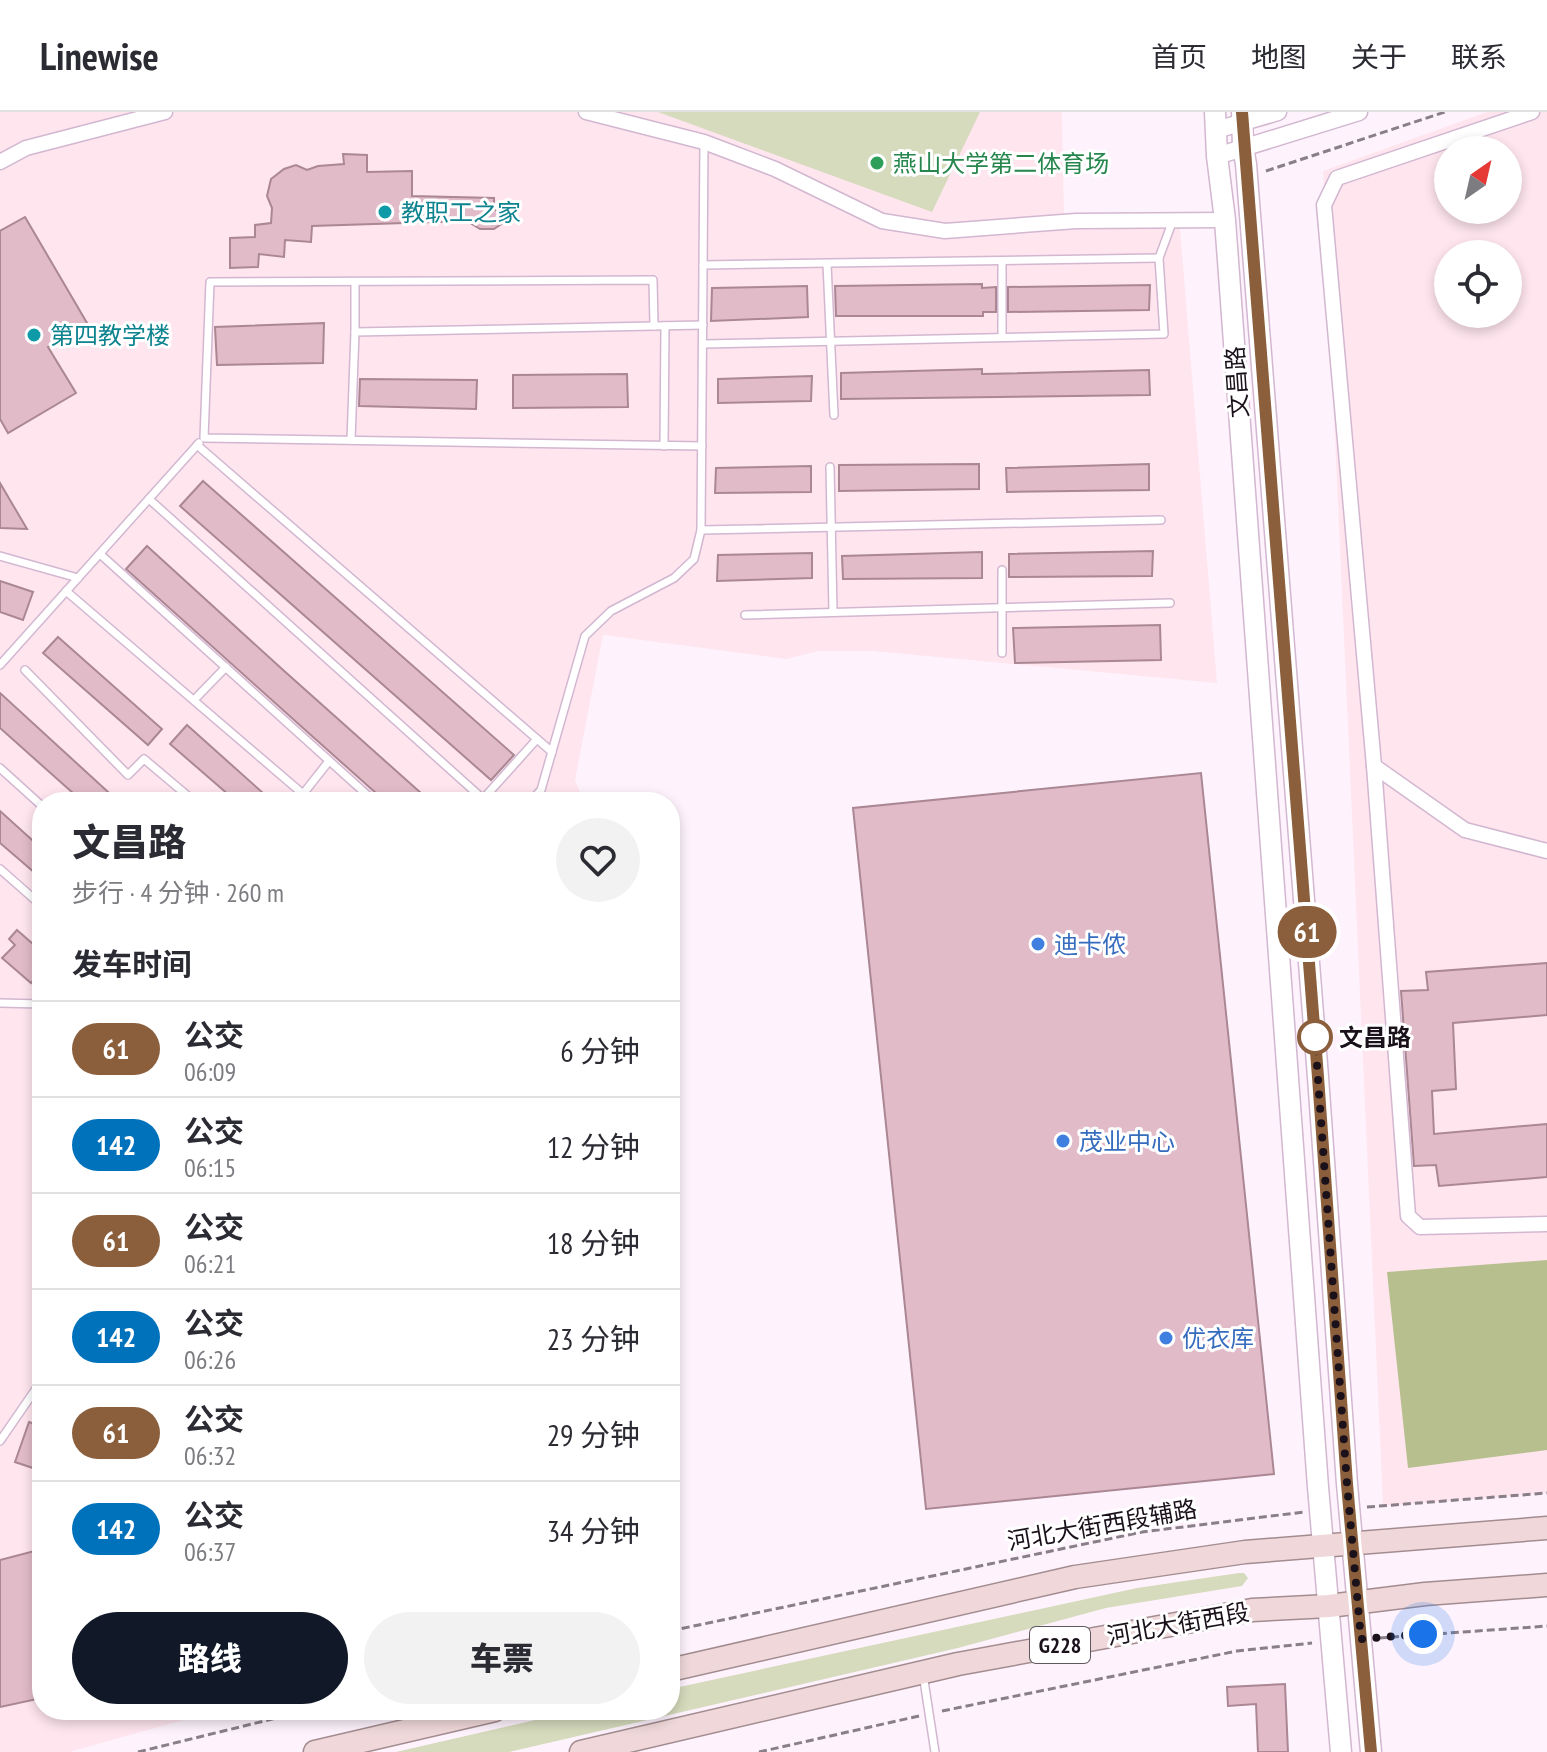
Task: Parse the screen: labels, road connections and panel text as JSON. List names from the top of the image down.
{
  "streets": {
    "highway": ["河北大街西段", "G228"],
    "main road": ["文昌路"],
    "path": ["河北大街西段辅路"]
  },
  "crossings": [
    ["文昌路", "河北大街西段辅路"],
    ["文昌路", "河北大街西段"]
  ],
  "places": [
    "燕山大学第二体育场",
    "教职工之家",
    "第四教学楼",
    "迪卡侬",
    "文昌路",
    "茂业中心",
    "优衣库"
  ],
  "lines": ["bus line 61"],
  "north": "top right",
  "page": {
    "header": "Linewise",
    "nav": [
      "首页",
      "地图",
      "关于",
      "联系"
    ],
    "on_map": "61",
    "heading": [
      ["文昌路", "步行 · 4 分钟 · 260 m"],
      "发车时间"
    ],
    "list": [
      {
        "mark": "61",
        "name": "公交",
        "note": "06:09",
        "value": "6 分钟"
      },
      {
        "mark": "142",
        "name": "公交",
        "note": "06:15",
        "value": "12 分钟"
      },
      {
        "mark": "61",
        "name": "公交",
        "note": "06:21",
        "value": "18 分钟"
      },
      {
        "mark": "142",
        "name": "公交",
        "note": "06:26",
        "value": "23 分钟"
      },
      {
        "mark": "61",
        "name": "公交",
        "note": "06:32",
        "value": "29 分钟"
      },
      {
        "mark": "142",
        "name": "公交",
        "note": "06:37",
        "value": "34 分钟"
      }
    ],
    "buttons": ["路线", "车票"]
  }
}
